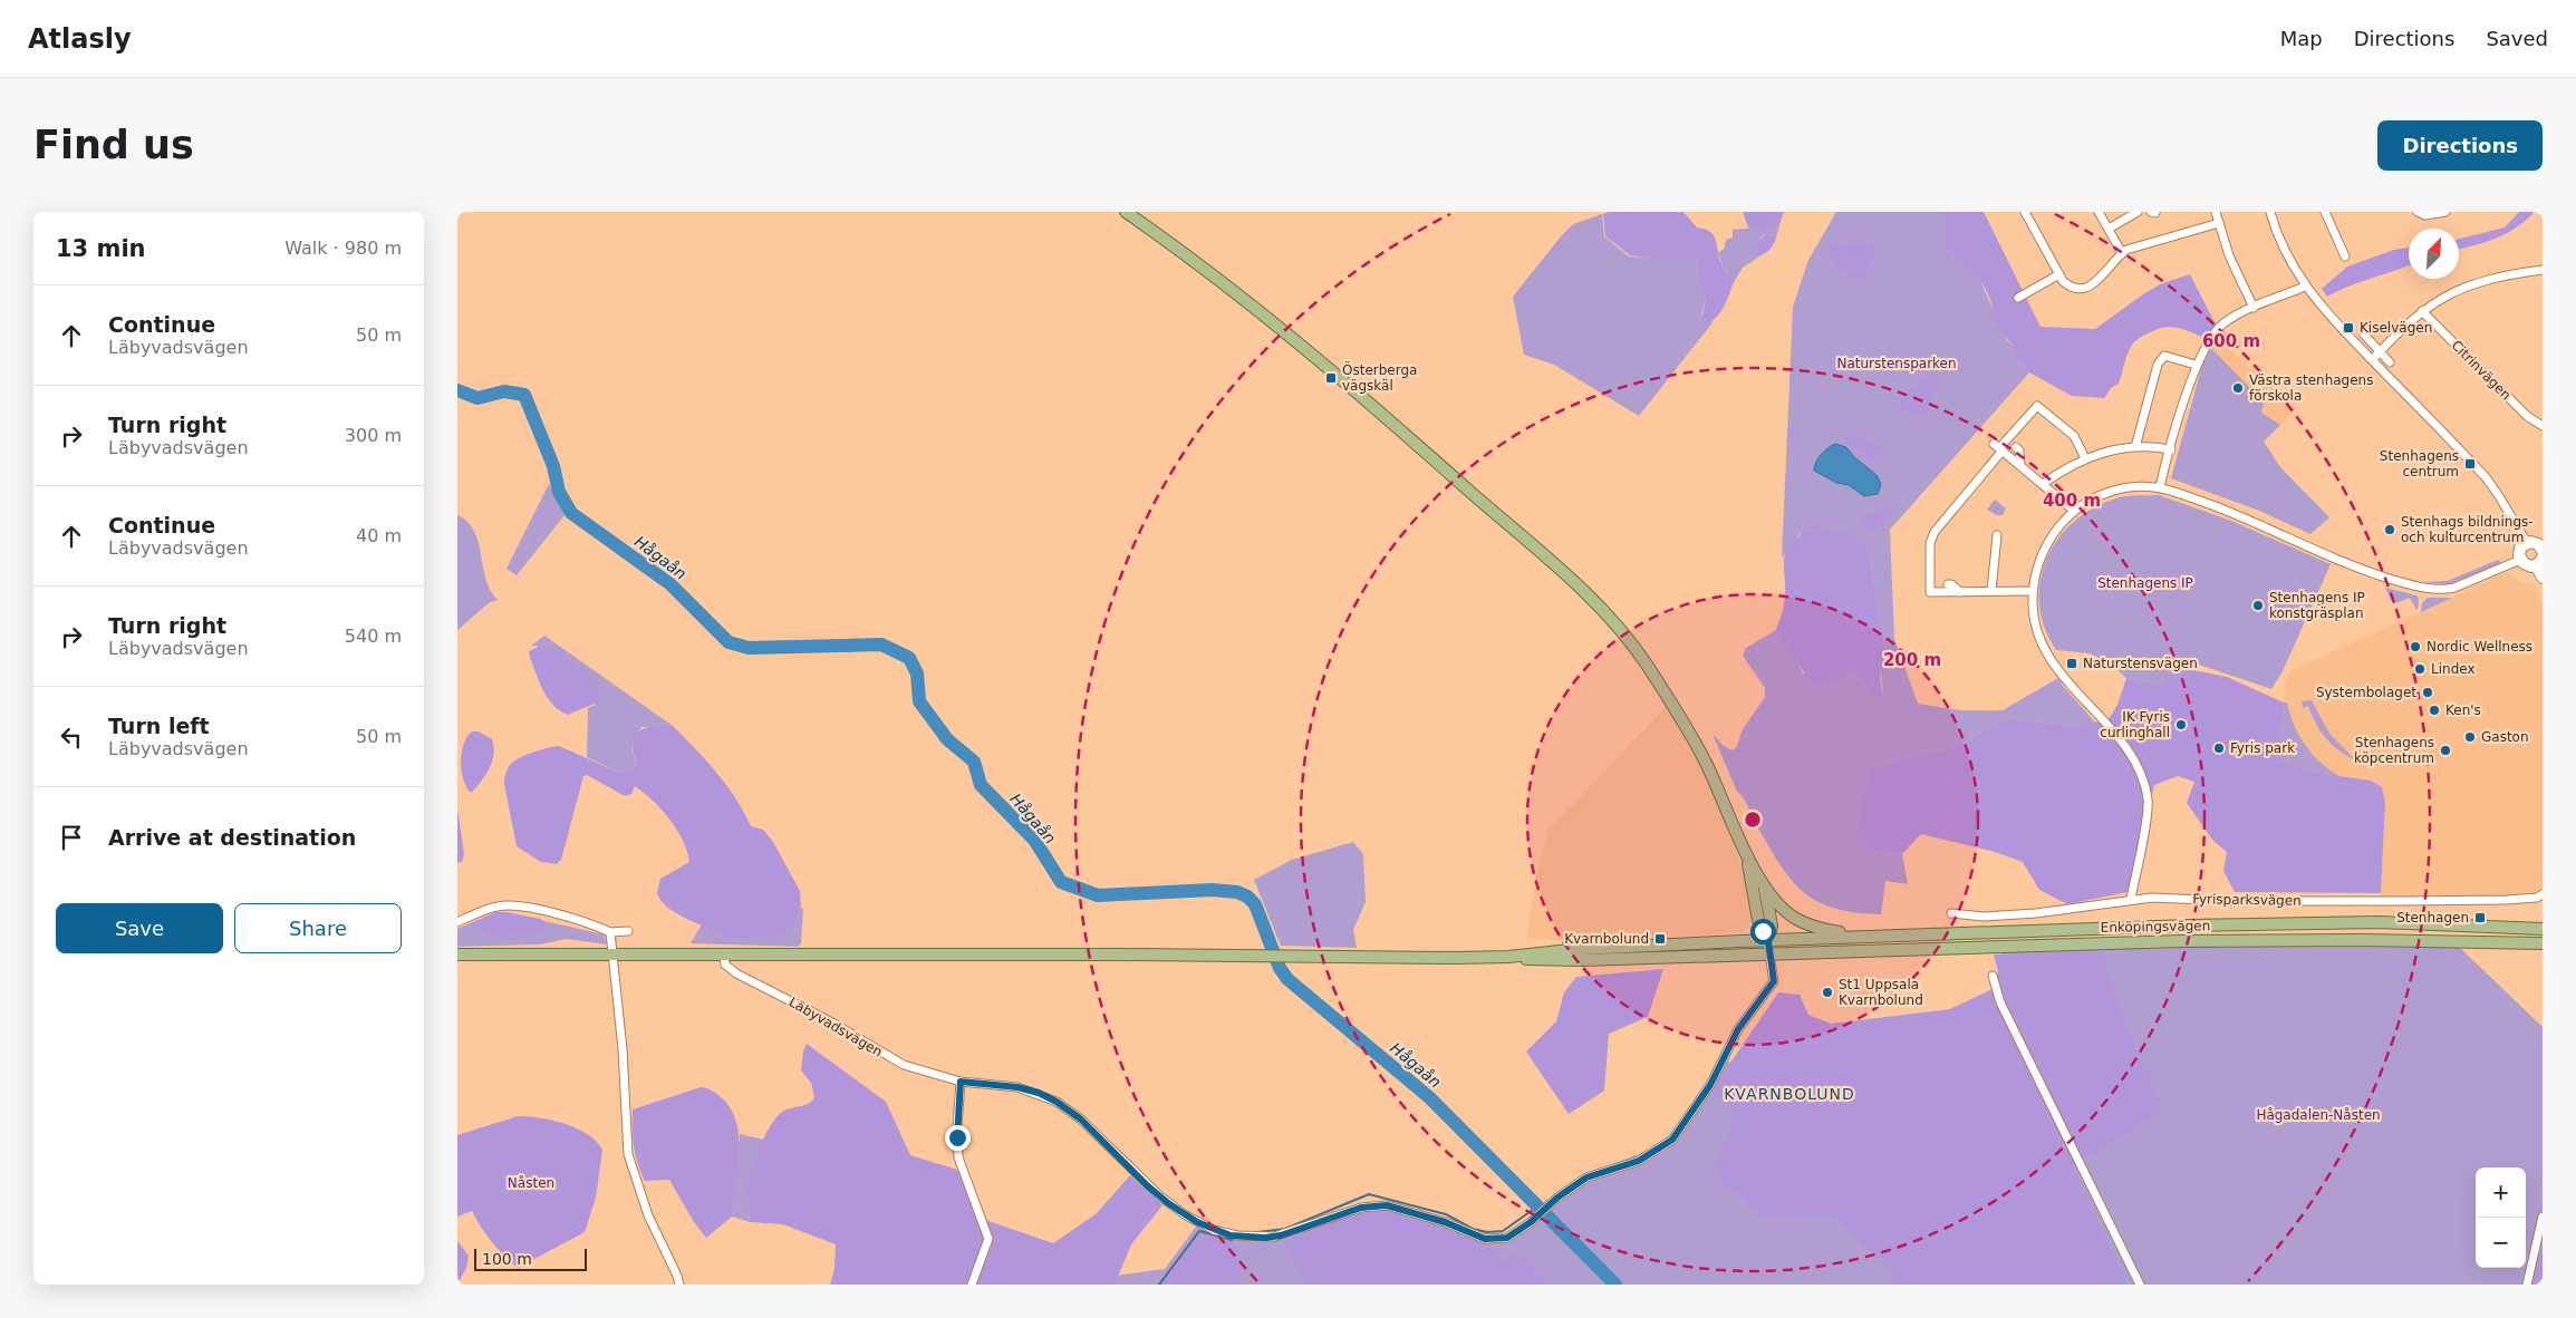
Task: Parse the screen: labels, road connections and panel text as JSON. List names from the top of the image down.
{
  "streets": {
    "main road": ["Enköpingsvägen"],
    "street": ["Citrinvägen", "Fyrisparksvägen", "Läbyvadsvägen"]
  },
  "crossings": [
    ["Enköpingsvägen", "Läbyvadsvägen"]
  ],
  "districts": ["KVARNBOLUND"],
  "water": ["Hågaån"],
  "parks": [
    "Naturstensparken",
    "Stenhagens IP",
    "Hågadalen-Nåsten",
    "Nåsten"
  ],
  "places": {
    "transit": [
      "Kiselvägen",
      "Österberga vägskäl",
      "Stenhagens centrum",
      "Naturstensvägen",
      "Stenhagen",
      "Kvarnbolund"
    ],
    "other": [
      "Västra stenhagens förskola",
      "Stenhags bildnings- och kulturcentrum",
      "Stenhagens IP konstgräsplan",
      "Nordic Wellness",
      "Lindex",
      "Systembolaget",
      "Ken's",
      "IK Fyris curlinghall",
      "Gaston",
      "Fyris park",
      "Stenhagens köpcentrum",
      "St1 Uppsala Kvarnbolund"
    ]
  },
  "scale_bar": "100 m",
  "north": "top right",
  "page": {
    "header": "Atlasly",
    "nav": ["Map", "Directions", "Saved"],
    "buttons": [
      "Directions",
      ["Save", "Share"]
    ],
    "title": "Find us",
    "heading": ["13 min", "Walk · 980 m"],
    "list": [
      ["Continue", "Läbyvadsvägen", "50 m"],
      ["Turn right", "Läbyvadsvägen", "300 m"],
      ["Continue", "Läbyvadsvägen", "40 m"],
      ["Turn right", "Läbyvadsvägen", "540 m"],
      ["Turn left", "Läbyvadsvägen", "50 m"],
      "Arrive at destination"
    ],
    "map_buttons": ["+", "−"],
    "scale": "100 m"
  },
  "rings": ["600 m", "400 m", "200 m"]
}
